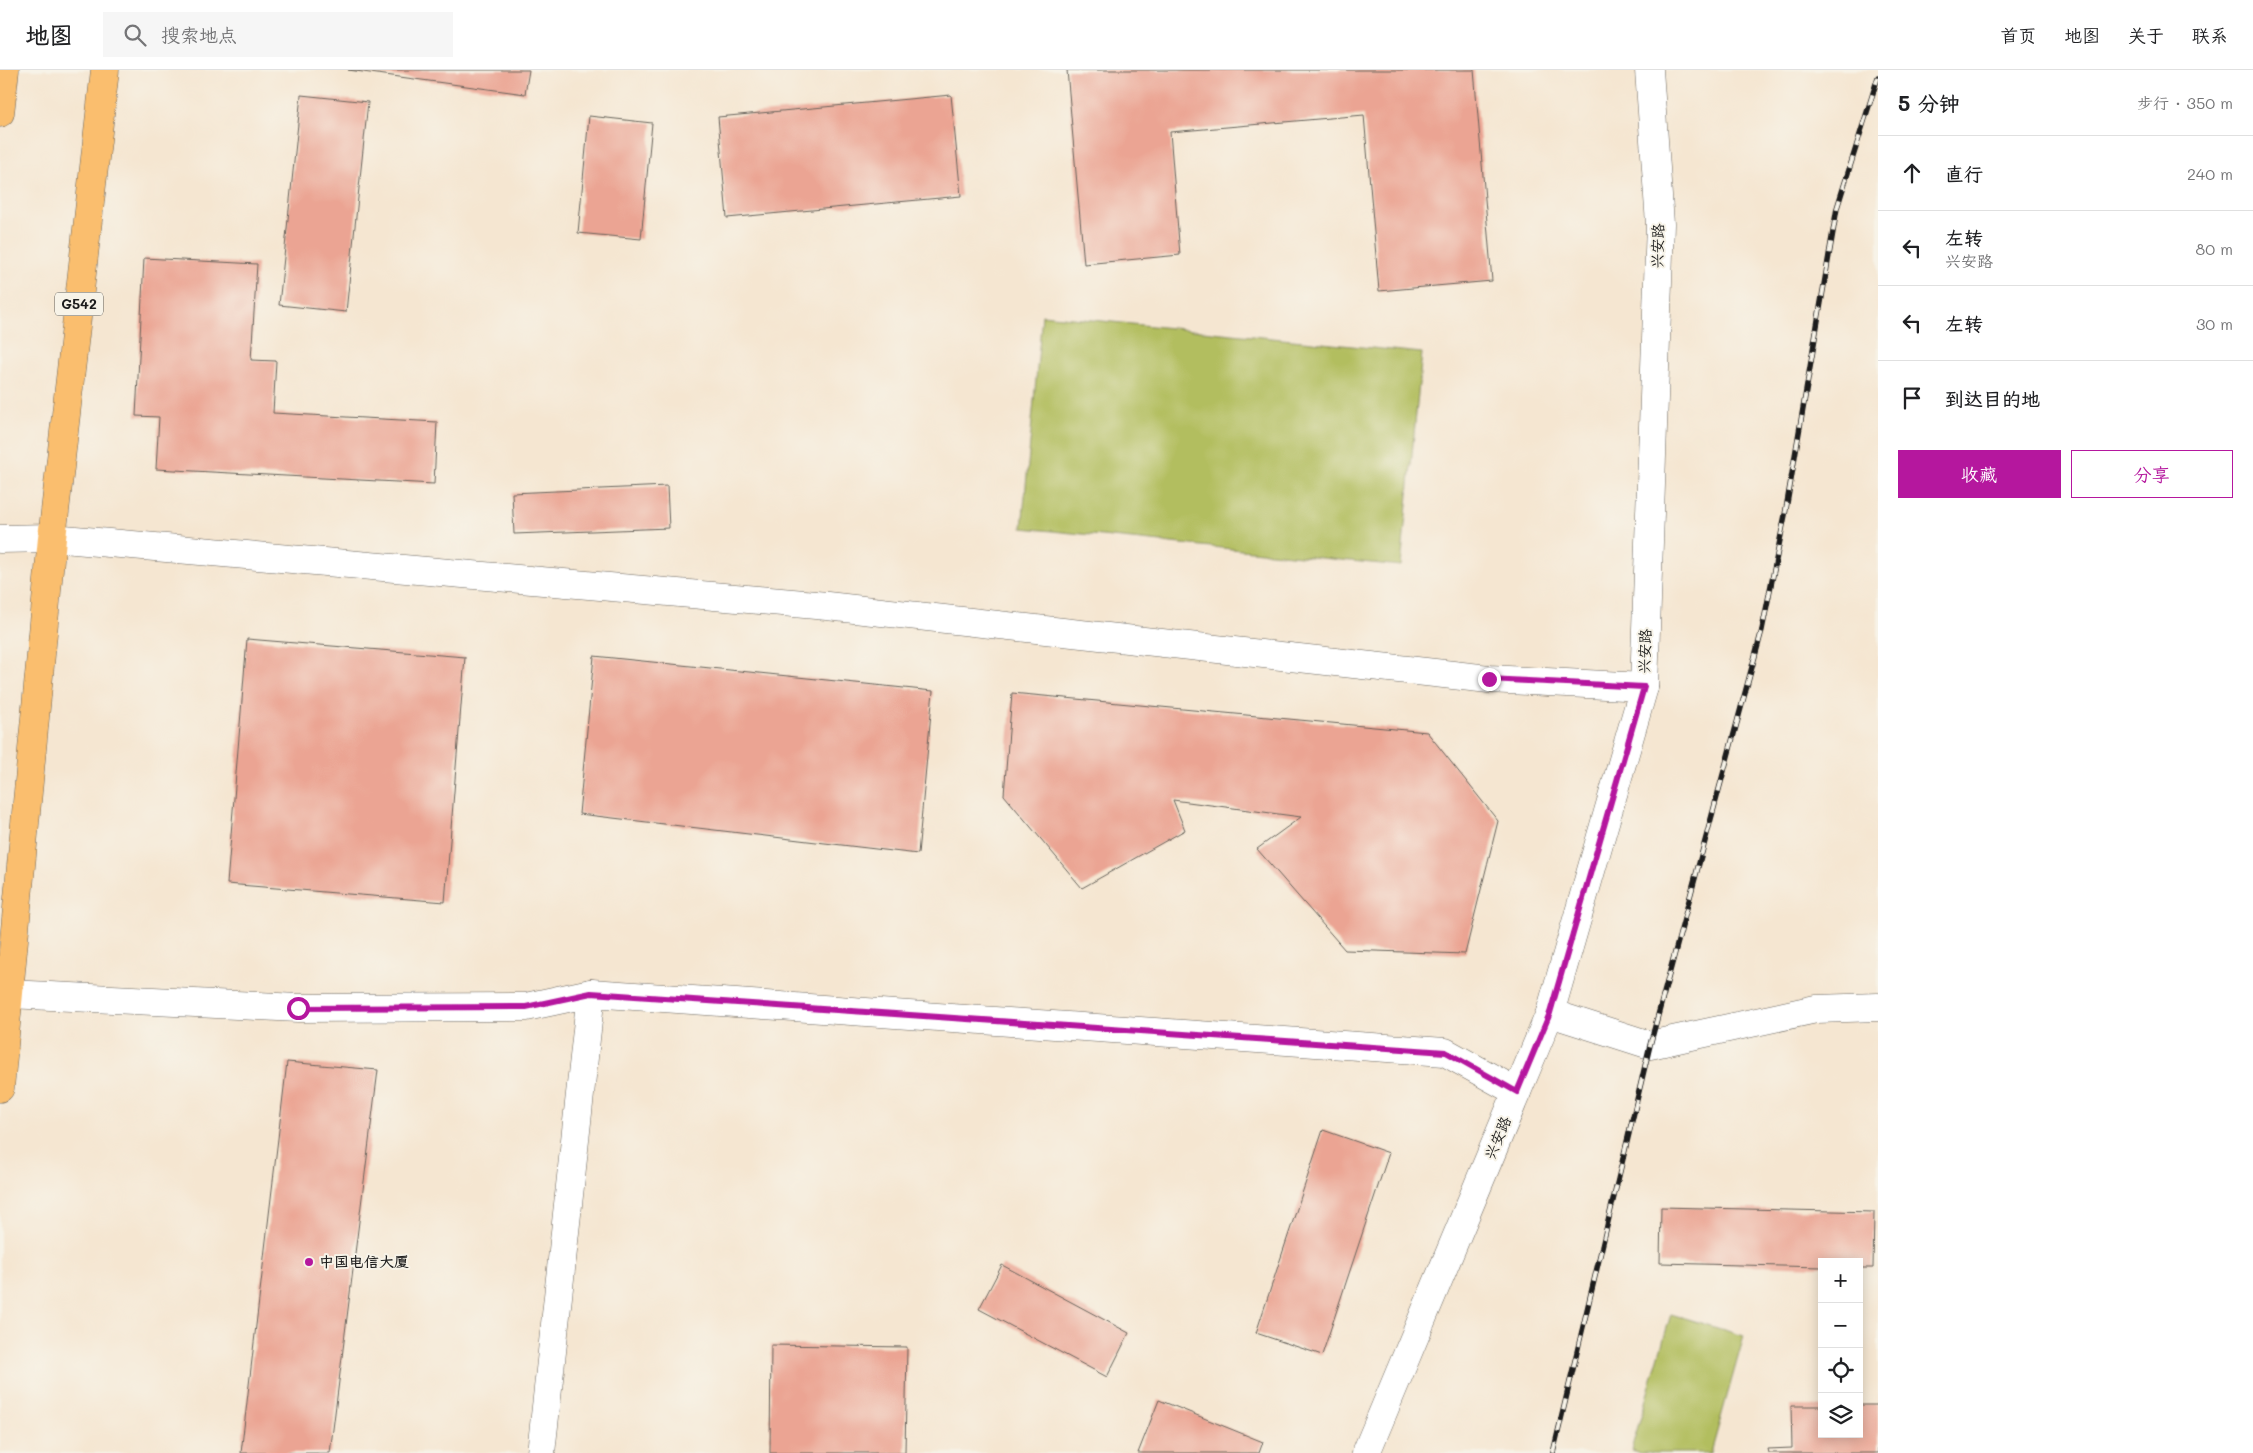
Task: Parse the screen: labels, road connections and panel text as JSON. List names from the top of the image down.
{
  "streets": {
    "highway": ["G542"],
    "street": ["兴安路"]
  },
  "places": ["中国电信大厦"],
  "page": {
    "header": "地图",
    "search": "搜索地点",
    "nav": [
      "首页",
      "地图",
      "关于",
      "联系"
    ],
    "heading": ["5 分钟", "步行 · 350 m"],
    "list": [
      ["直行", "240 m"],
      ["左转", "兴安路", "80 m"],
      ["左转", "30 m"],
      "到达目的地"
    ],
    "buttons": ["收藏", "分享"],
    "map_buttons": ["+", "−"]
  }
}
